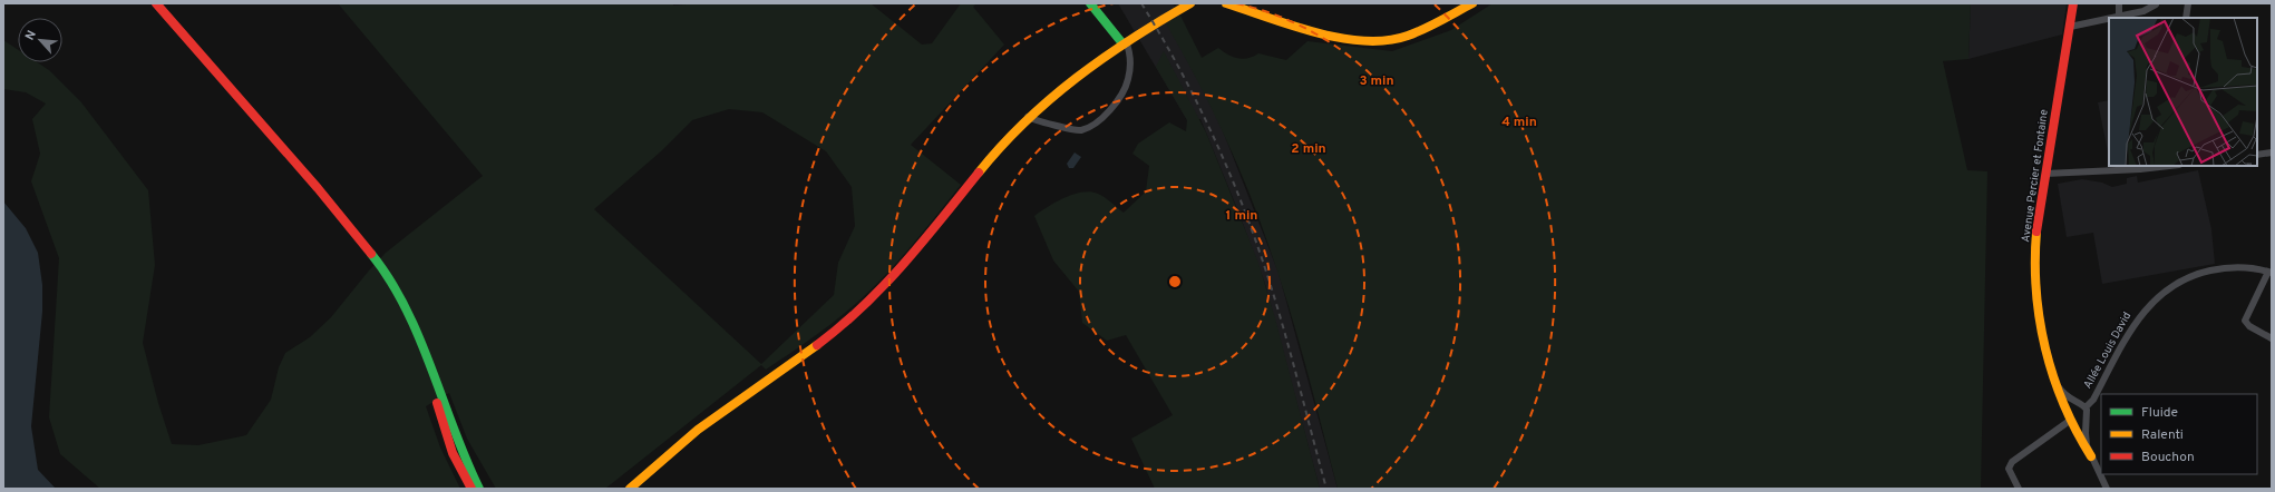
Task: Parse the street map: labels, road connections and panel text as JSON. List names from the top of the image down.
{
  "streets": {
    "main road": ["Avenue Percier et Fontaine"],
    "street": ["Allée Louis David"]
  },
  "crossings": [
    ["Avenue Percier et Fontaine", "Allée Louis David"]
  ],
  "legend": ["Fluide", "Ralenti", "Bouchon"],
  "north": "top left",
  "rings": [
    "3 min",
    "4 min",
    "2 min",
    "1 min"
  ]
}
